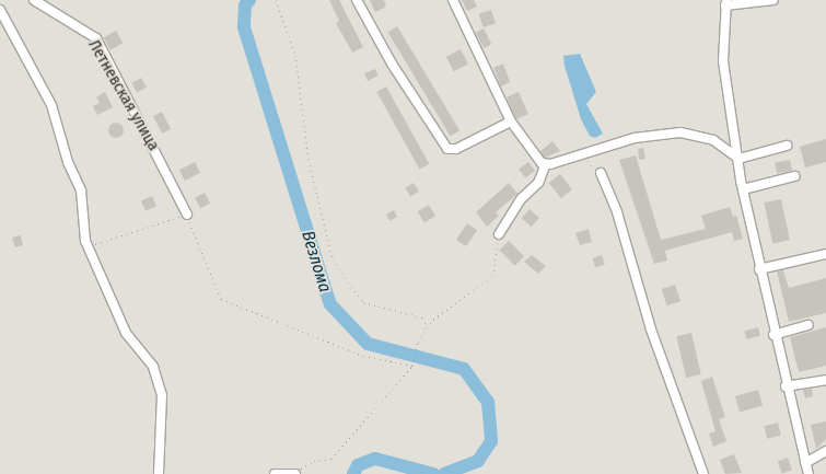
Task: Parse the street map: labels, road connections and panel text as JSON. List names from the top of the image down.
{
  "streets": {
    "street": ["Летневская улица"]
  },
  "water": ["Везлома"]
}
